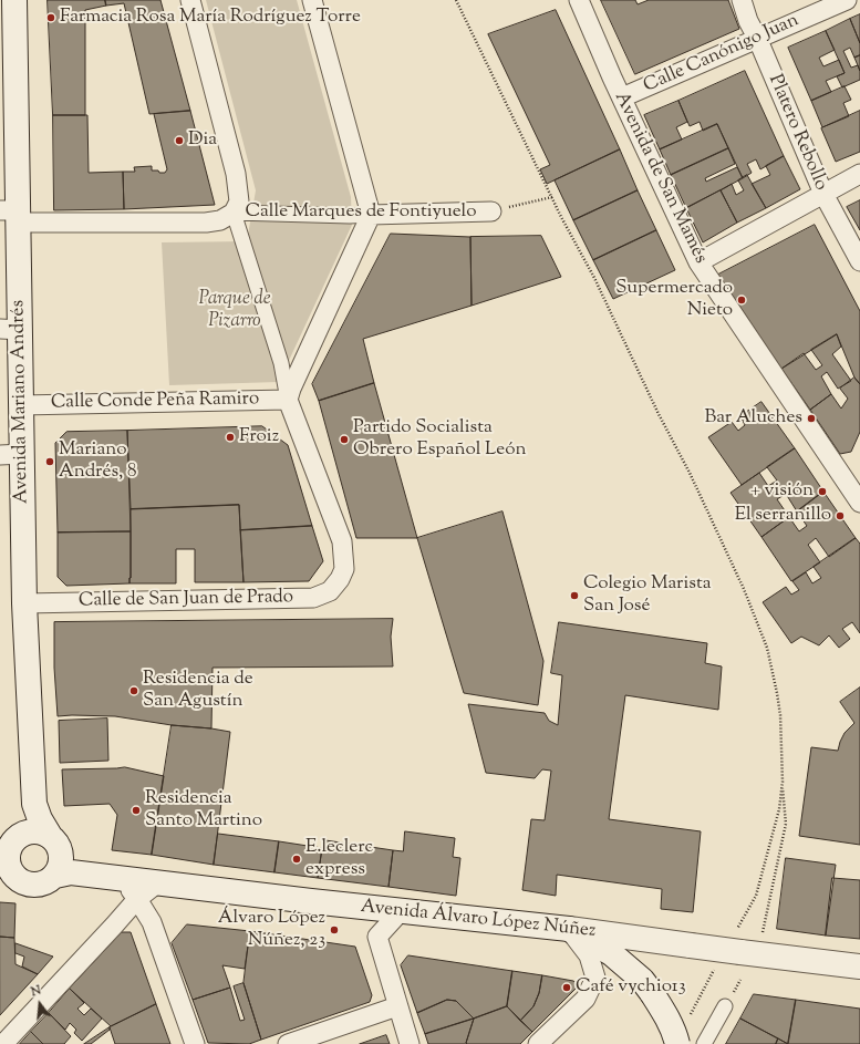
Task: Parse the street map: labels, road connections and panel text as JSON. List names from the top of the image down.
{
  "streets": {
    "main road": ["Avenida Mariano Andrés", "Avenida Álvaro López Núñez"],
    "street": [
      "Calle Canónigo Juan",
      "Platero Rebollo",
      "Avenida de San Mamés",
      "Calle Marques de Fontiyuelo",
      "Calle Conde Peña Ramiro",
      "Calle de San Juan de Prado"
    ]
  },
  "crossings": [
    ["Calle Canónigo Juan", "Platero Rebollo"],
    ["Calle Canónigo Juan", "Avenida de San Mamés"],
    ["Calle Marques de Fontiyuelo", "Avenida Mariano Andrés"],
    ["Avenida Mariano Andrés", "Calle Conde Peña Ramiro"],
    ["Avenida Mariano Andrés", "Calle de San Juan de Prado"],
    ["Avenida Mariano Andrés", "Avenida Álvaro López Núñez"],
    ["Calle Conde Peña Ramiro", "Calle de San Juan de Prado"]
  ],
  "parks": ["Parque de Pizarro"],
  "places": [
    "Farmacia Rosa María Rodríguez Torre",
    "Dia",
    "Supermercado Nieto",
    "Bar Aluches",
    "Froiz",
    "Partido Socialista Obrero Español León",
    "Mariano Andrés, 8",
    "+ visión",
    "El serranillo",
    "Colegio Marista San José",
    "Residencia de San Agustín",
    "Residencia Santo Martino",
    "E.leclerc express",
    "Álvaro López Núñez, 23",
    "Café vychio13"
  ],
  "north": "top"
}
